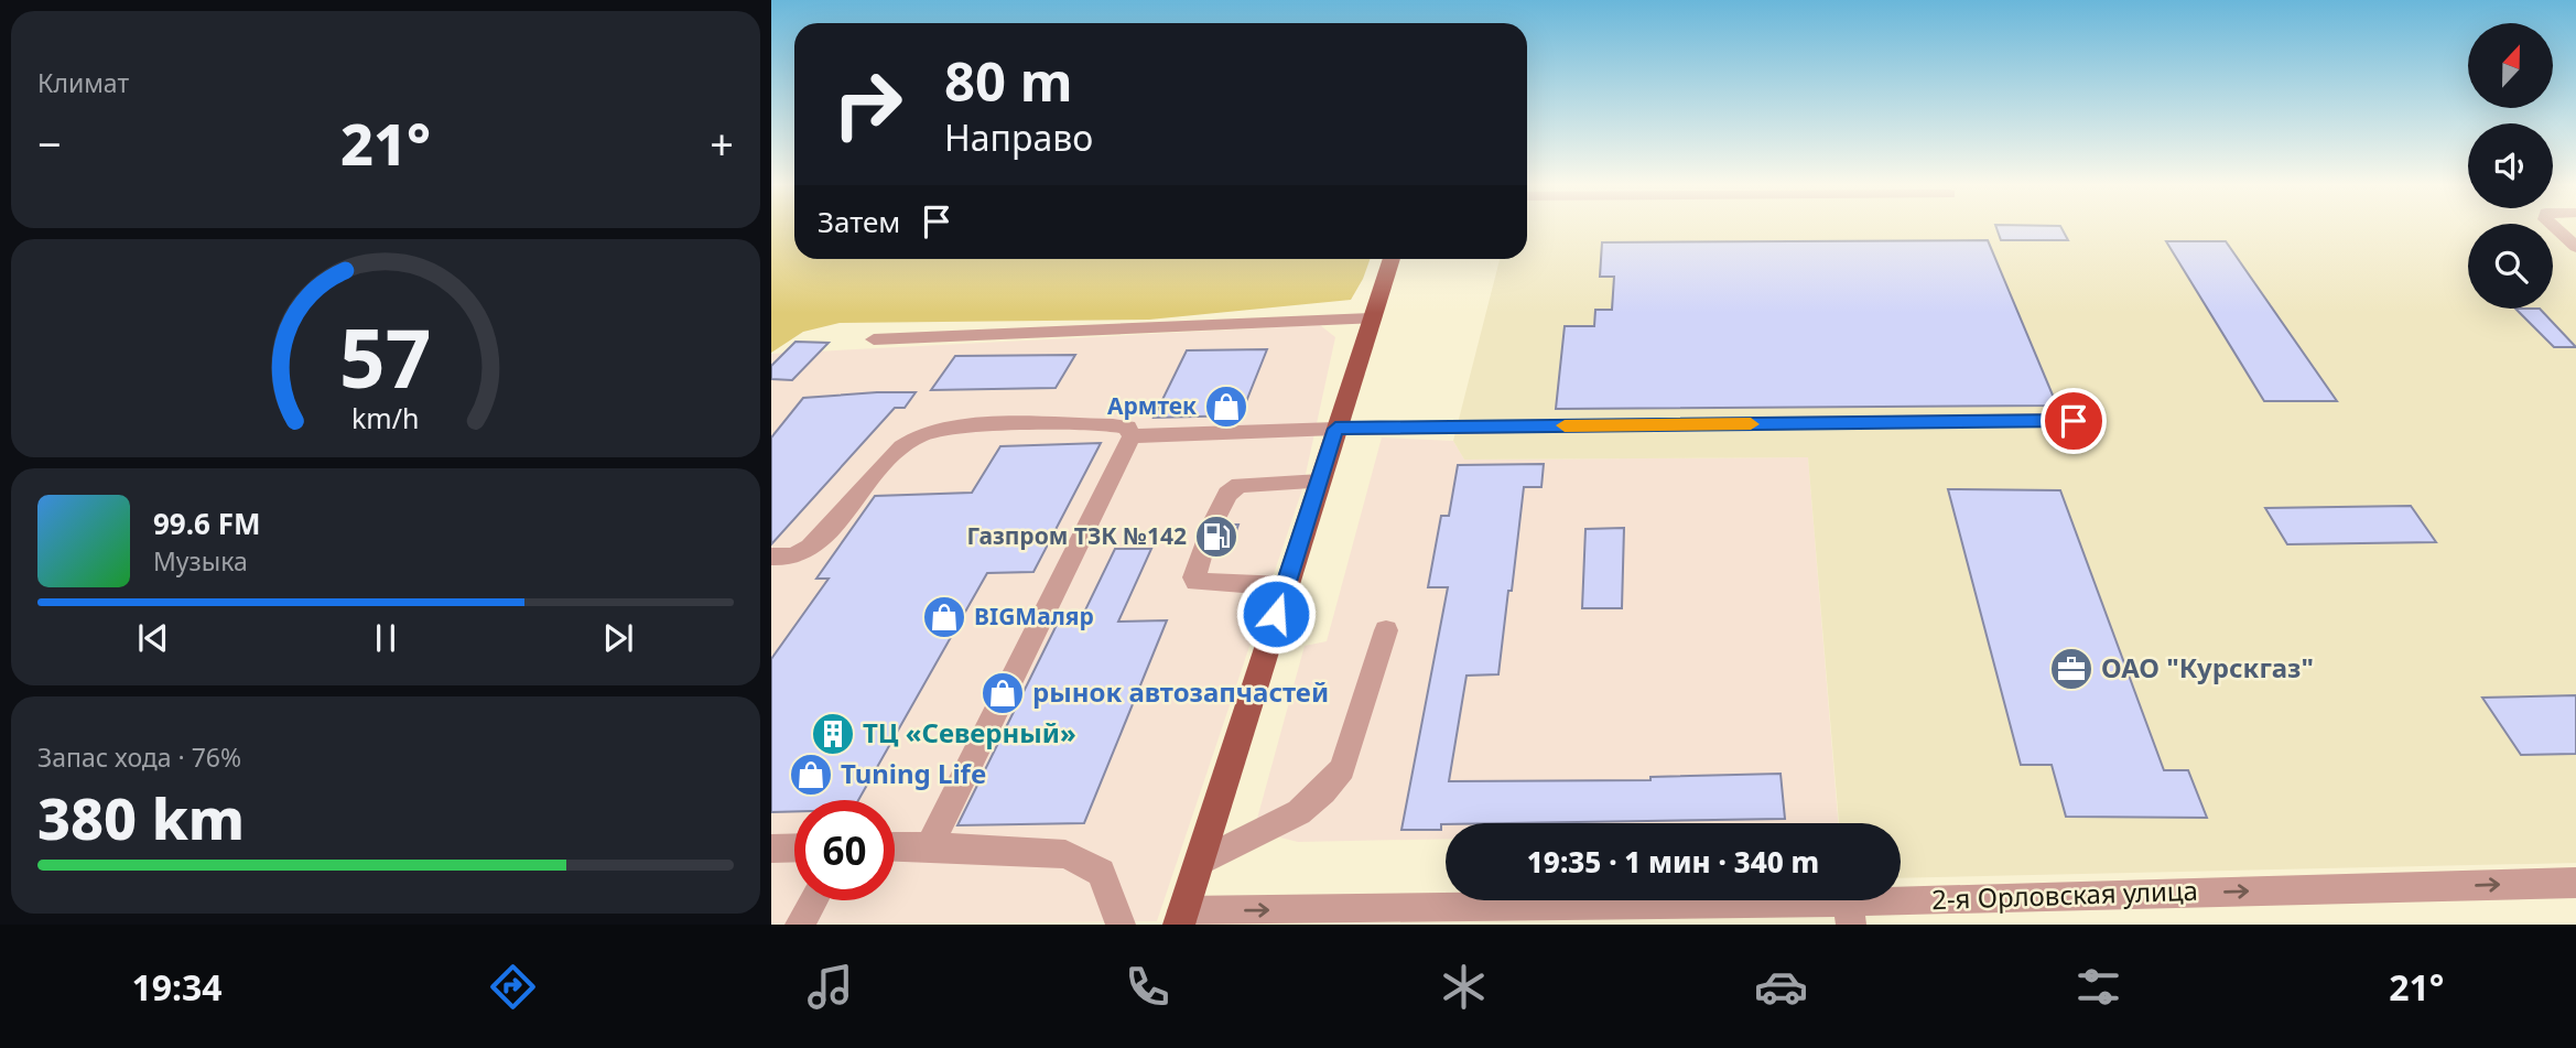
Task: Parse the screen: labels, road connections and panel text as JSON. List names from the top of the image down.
{
  "streets": {
    "street": ["2-я Орловская улица"]
  },
  "one_way": ["2-я Орловская улица"],
  "places": {
    "shop": [
      "Армтек",
      "BIGМаляр",
      "рынок автозапчастей",
      "Tuning Life"
    ],
    "fuel station": ["Газпром ТЗК №142"],
    "office": ["ОАО \"Курскгаз\""],
    "building": ["ТЦ «Северный»"]
  },
  "north": "top",
  "page": {
    "tile": [
      "Климат",
      ["Запас хода · 76%", "380 km"]
    ],
    "turn": ["80 m", "Направо"],
    "heat": ["−", "21°", "+"],
    "then": "Затем",
    "song": ["99.6 FM", "Музыка"],
    "limit": "60",
    "trip": "19:35 · 1 мин · 340 m",
    "tabs": ["19:34", "21°"],
    "gauge": ["57", "km/h"]
  }
}
